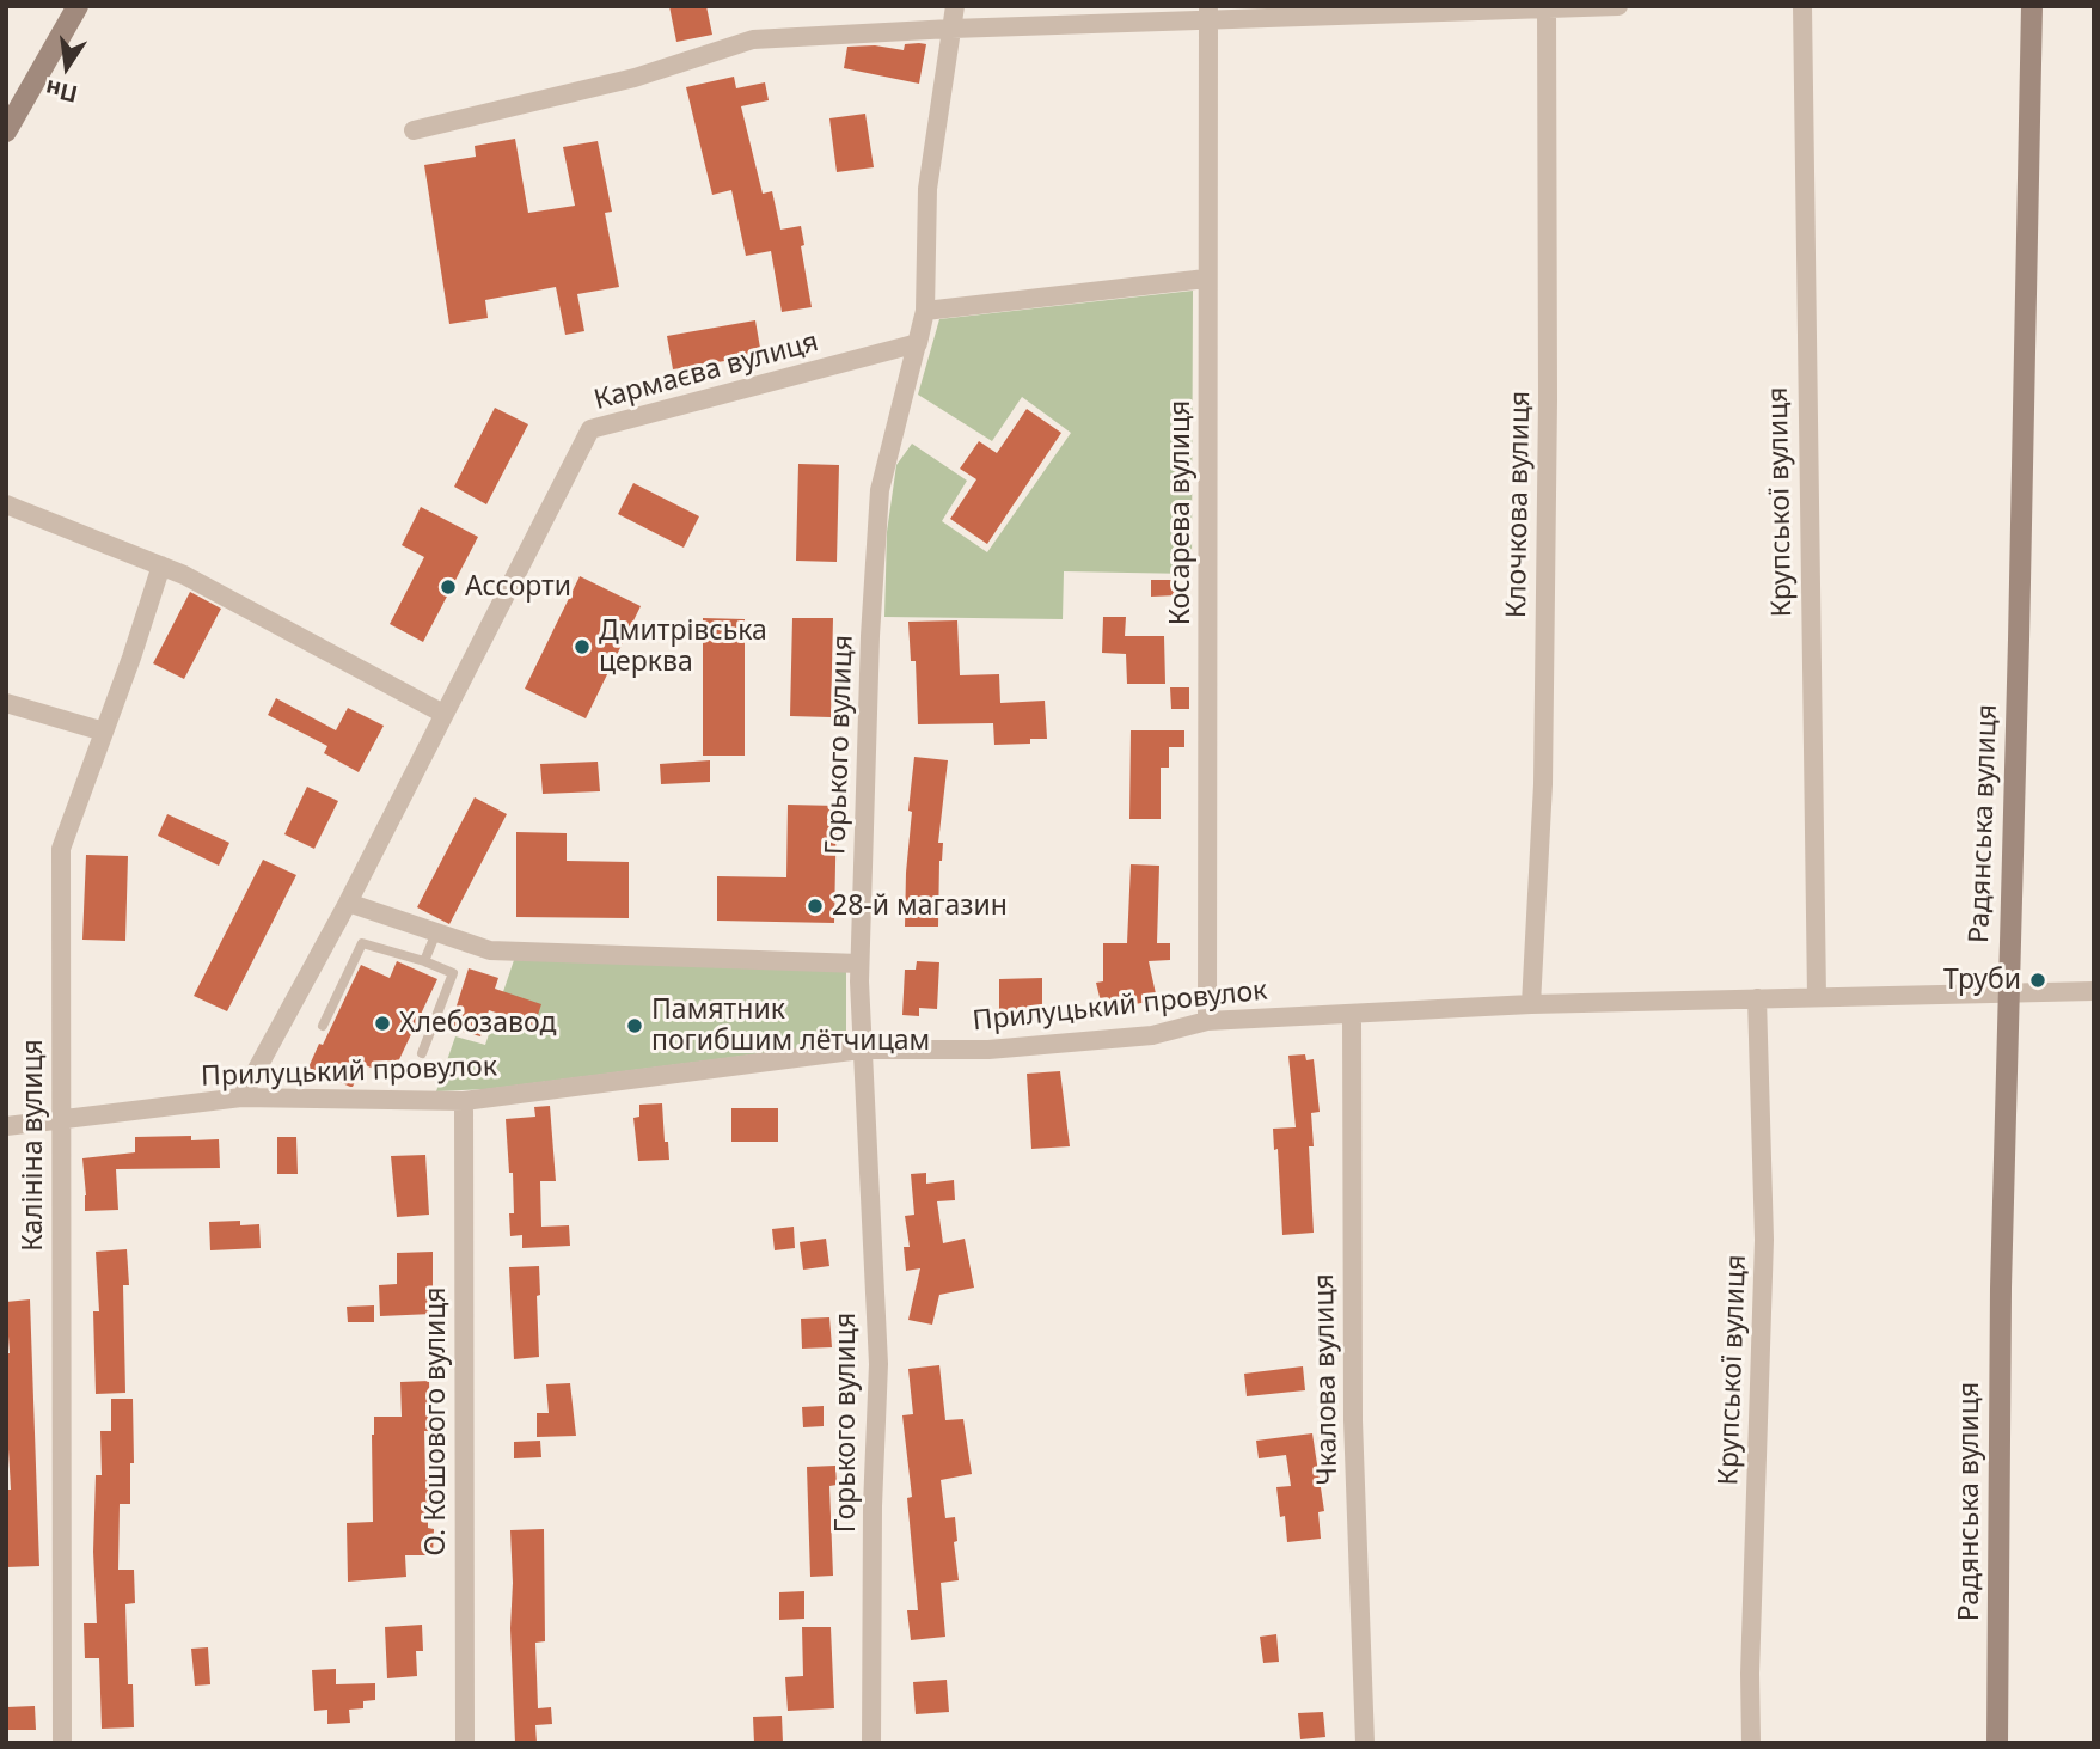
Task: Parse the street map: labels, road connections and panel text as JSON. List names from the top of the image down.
{
  "streets": {
    "main road": ["Радянська вулиця"],
    "street": [
      "Кармаєва вулиця",
      "Крупської вулиця",
      "Клочкова вулиця",
      "Косарева вулиця",
      "Горького вулиця",
      "Прилуцький провулок",
      "Калініна вулиця",
      "Чкалова вулиця",
      "О. Кошового вулиця"
    ]
  },
  "crossings": [
    ["Кармаєва вулиця", "Горького вулиця"],
    ["Кармаєва вулиця", "Прилуцький провулок"],
    ["Крупської вулиця", "Прилуцький провулок"],
    ["Клочкова вулиця", "Прилуцький провулок"],
    ["Косарева вулиця", "Прилуцький провулок"],
    ["Горького вулиця", "Прилуцький провулок"],
    ["Радянська вулиця", "Прилуцький провулок"],
    ["Прилуцький провулок", "Калініна вулиця"],
    ["Прилуцький провулок", "Чкалова вулиця"],
    ["Прилуцький провулок", "О. Кошового вулиця"]
  ],
  "places": [
    "Ассорти",
    "Дмитрівська церква",
    "28-й магазин",
    "Труби",
    "Хлебозавод",
    "Памятник погибшим лётчицам"
  ],
  "north": "bottom"
}
